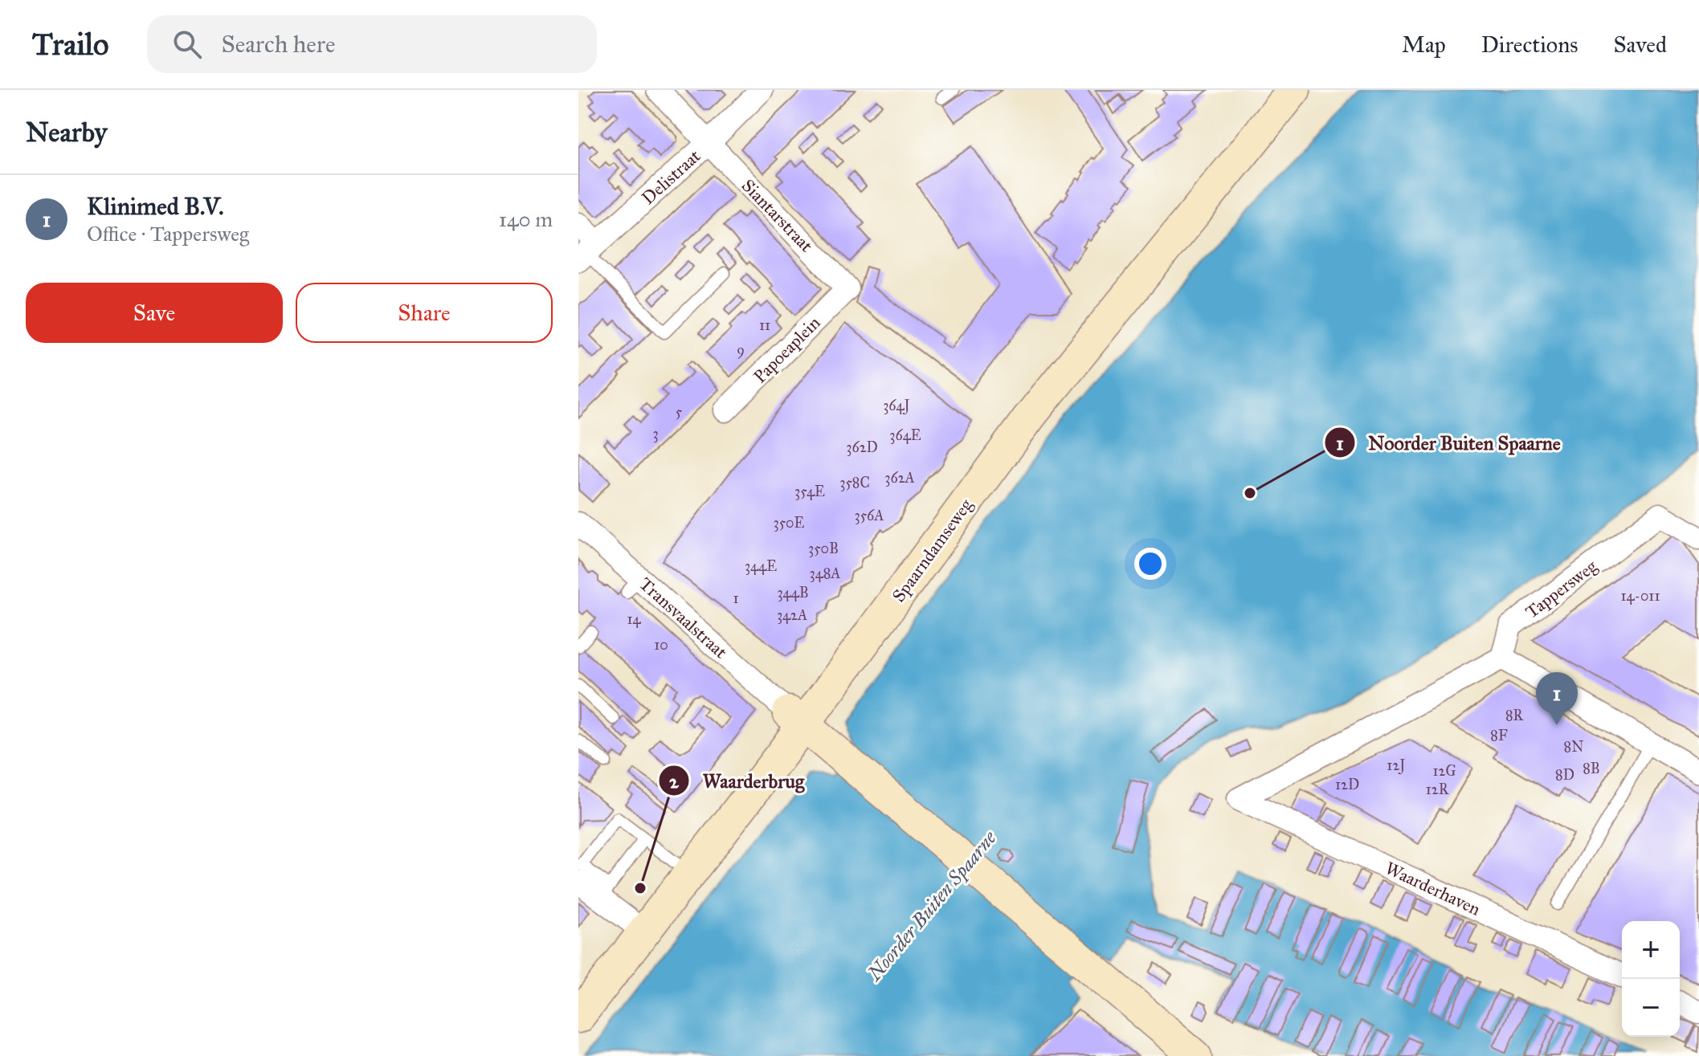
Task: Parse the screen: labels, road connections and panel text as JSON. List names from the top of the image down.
{
  "streets": {
    "main road": ["Spaarndamseweg"],
    "street": [
      "Delistraat",
      "Siantarstraat",
      "Papoeaplein",
      "Tappersweg",
      "Transvaalstraat",
      "Waarderhaven"
    ]
  },
  "crossings": [
    ["Delistraat", "Siantarstraat"],
    ["Siantarstraat", "Papoeaplein"],
    ["Spaarndamseweg", "Transvaalstraat"],
    ["Tappersweg", "Waarderhaven"]
  ],
  "water": ["Noorder Buiten Spaarne"],
  "places": ["Noorder Buiten Spaarne", "Waarderbrug"],
  "house_numbers": [
    "11",
    "9",
    "364J",
    "5",
    "3",
    "364E",
    "362D",
    "362A",
    "358C",
    "354E",
    "356A",
    "350E",
    "350B",
    "344E",
    "348A",
    "344B",
    "14-011",
    "1",
    "342A",
    "14",
    "10",
    "8R",
    "8F",
    "8N",
    "12J",
    "8B",
    "12G",
    "8D",
    "12D",
    "12R"
  ],
  "page": {
    "header": "Trailo",
    "search": "Search here",
    "nav": ["Map", "Directions", "Saved"],
    "heading": "Nearby",
    "list": [
      {
        "mark": "1",
        "name": "Klinimed B.V.",
        "note": "Office · Tappersweg",
        "value": "140 m"
      }
    ],
    "buttons": ["Save", "Share"],
    "pins": "1",
    "map_buttons": ["+", "−"]
  }
}
